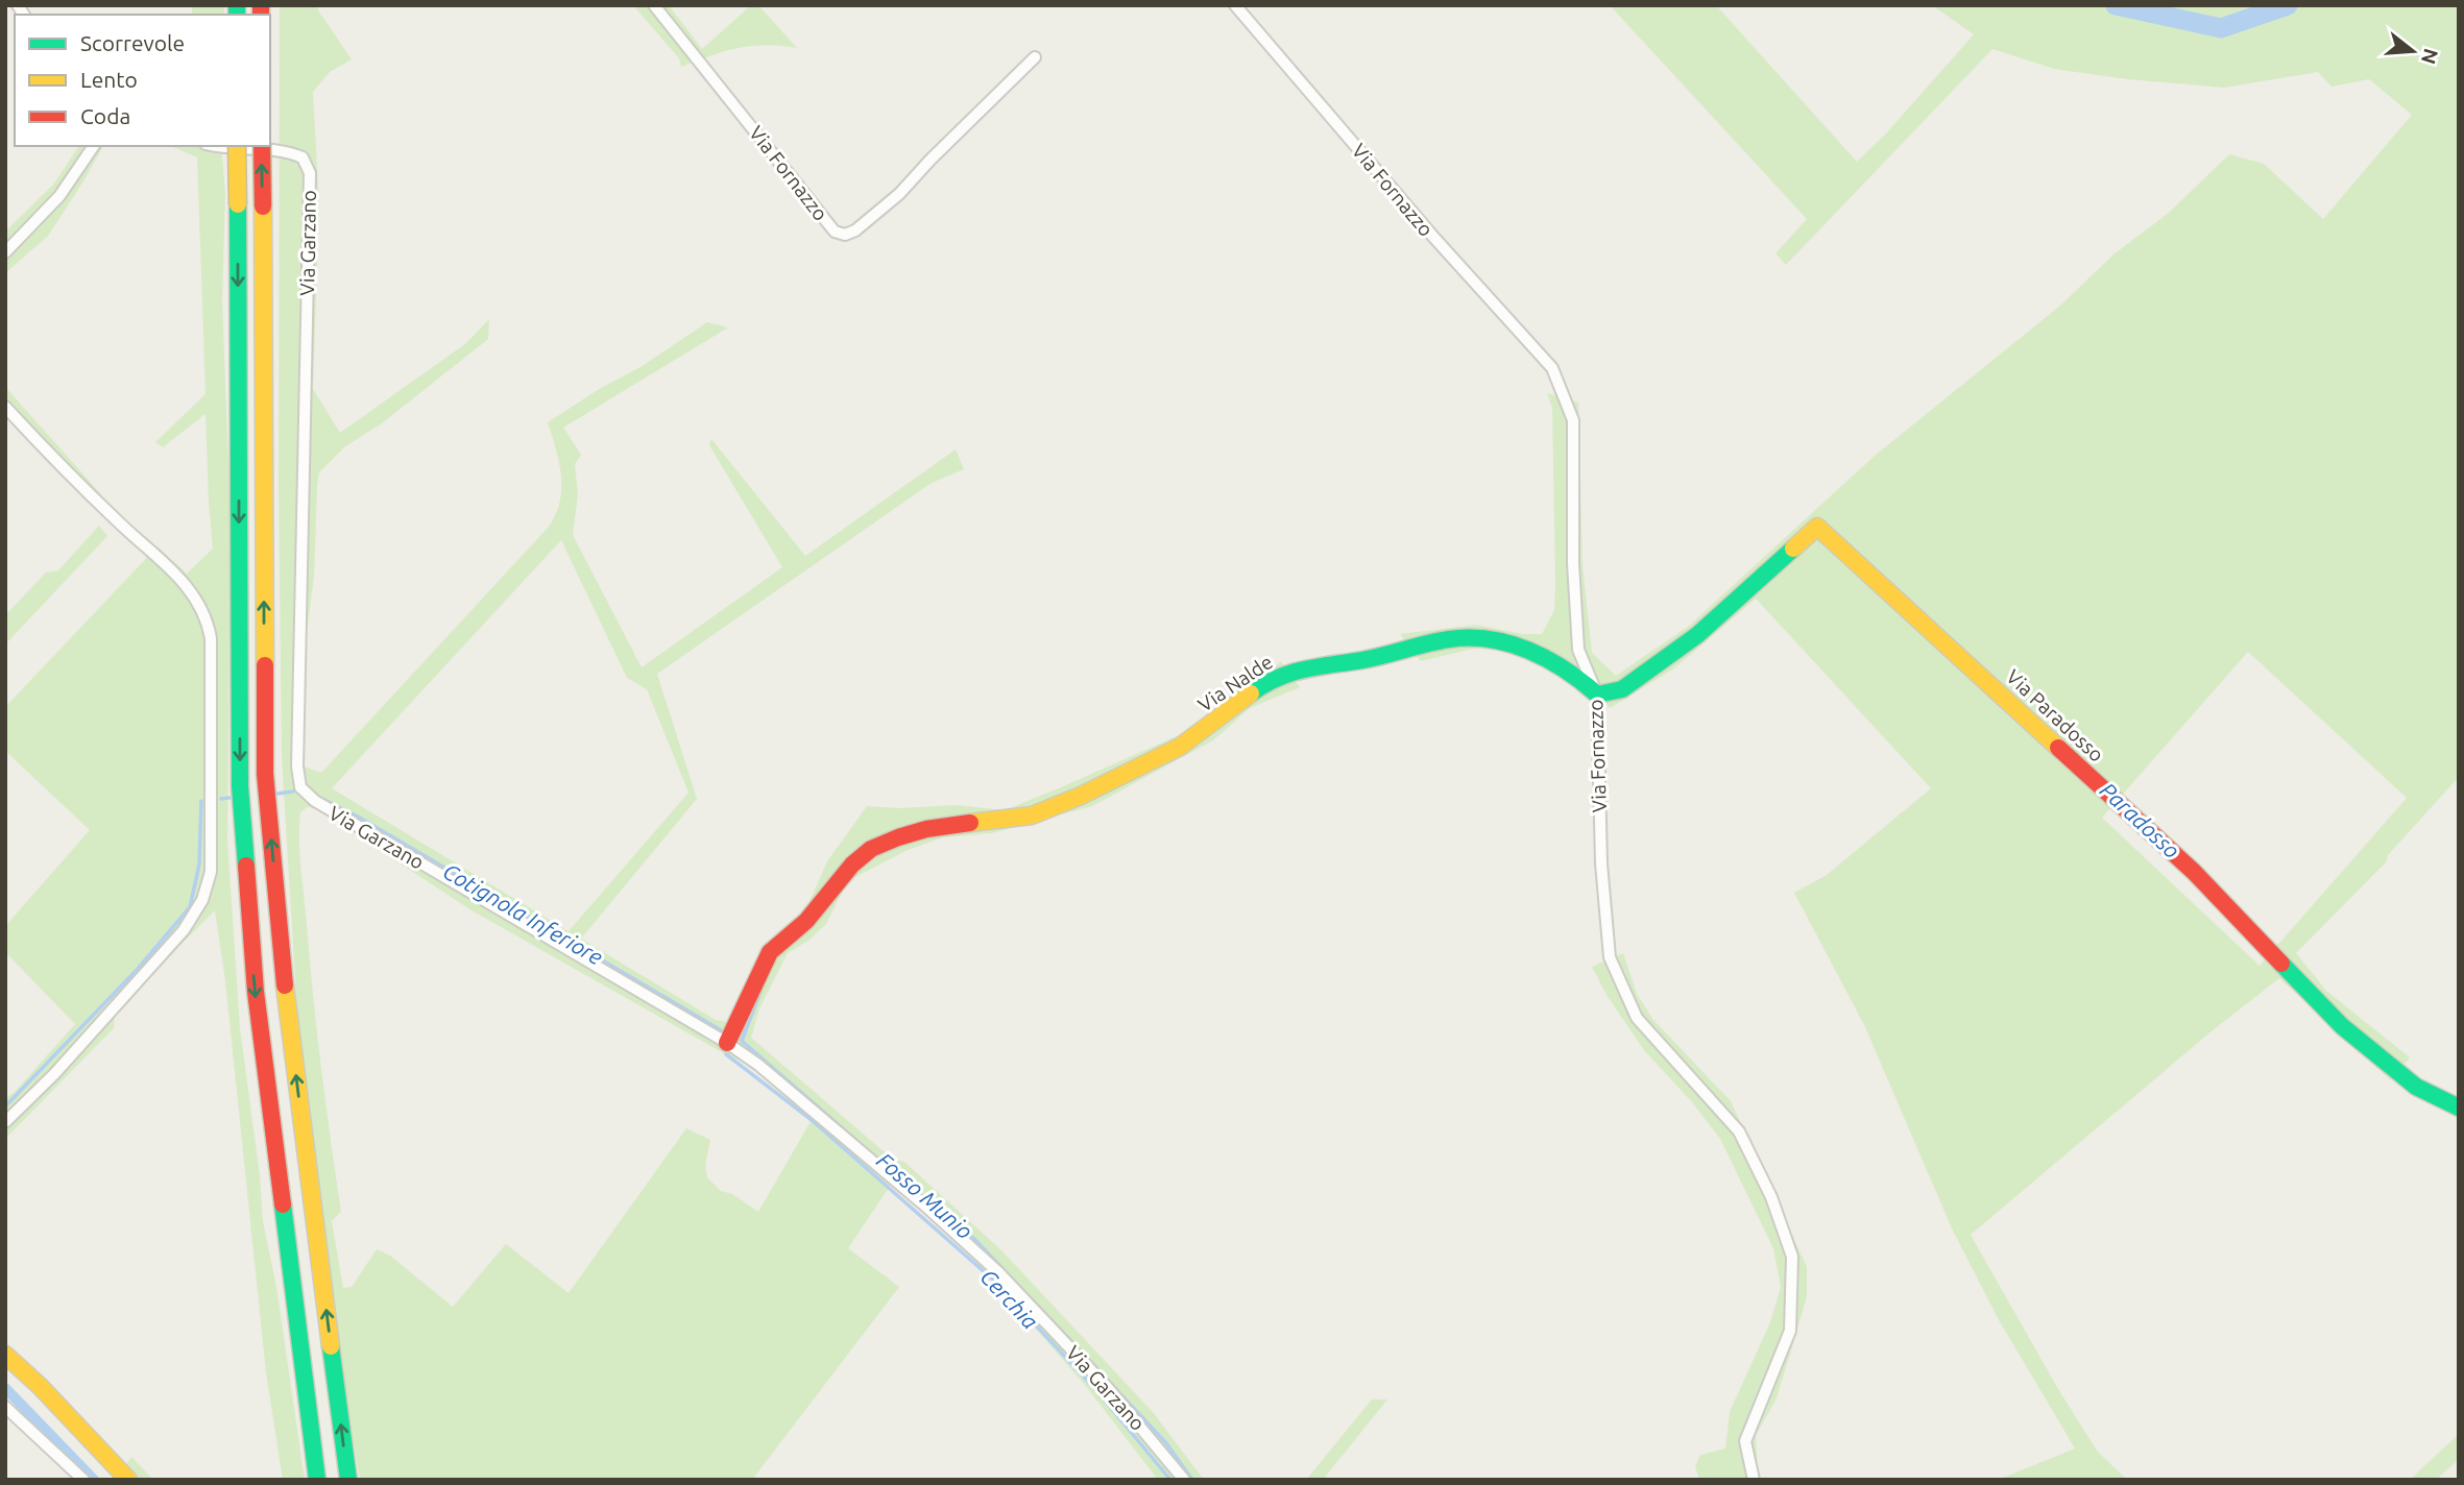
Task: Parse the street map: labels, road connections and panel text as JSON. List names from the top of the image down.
{
  "streets": {
    "main road": ["Via Nalde", "Via Paradosso"],
    "street": ["Via Fornazzo", "Via Garzano"]
  },
  "crossings": [
    ["Via Fornazzo", "Via Nalde"],
    ["Via Fornazzo", "Via Paradosso"],
    ["Via Garzano", "Via Nalde"],
    ["Via Nalde", "Via Paradosso"]
  ],
  "water": [
    "Paradosso",
    "Cotignola Inferiore",
    "Fosso Munio",
    "Cerchia"
  ],
  "legend": ["Scorrevole", "Lento", "Coda"],
  "north": "right"
}
